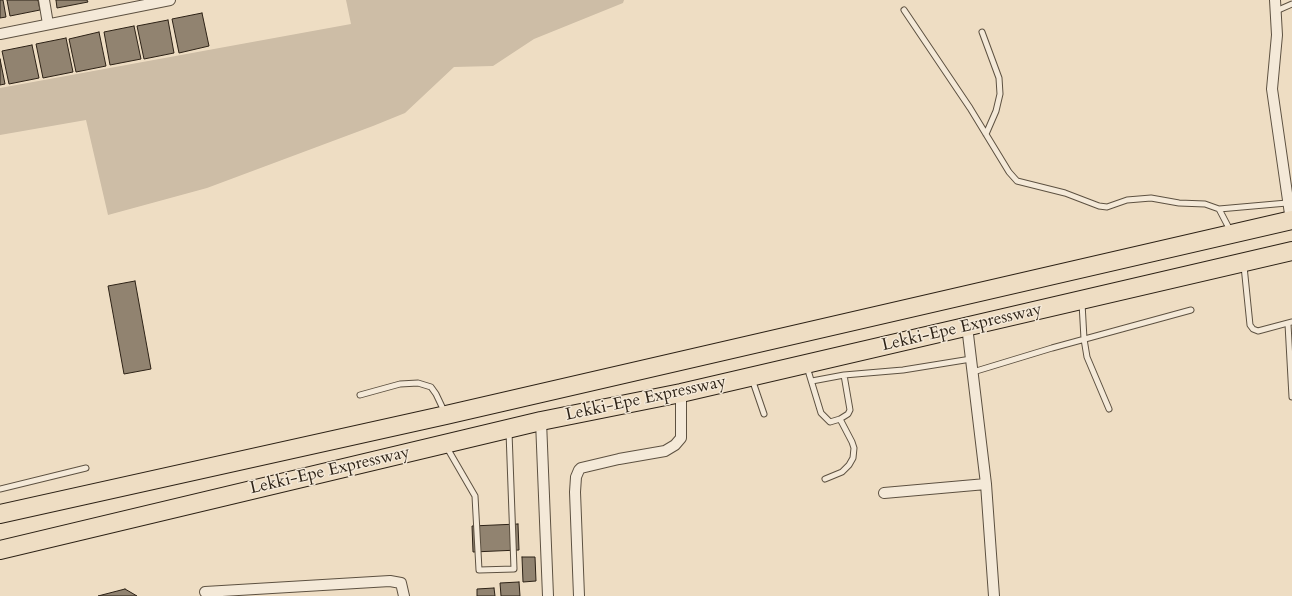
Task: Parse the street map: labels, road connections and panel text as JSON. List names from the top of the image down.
{
  "streets": {
    "highway": ["Lekki-Epe Expressway"]
  }
}
